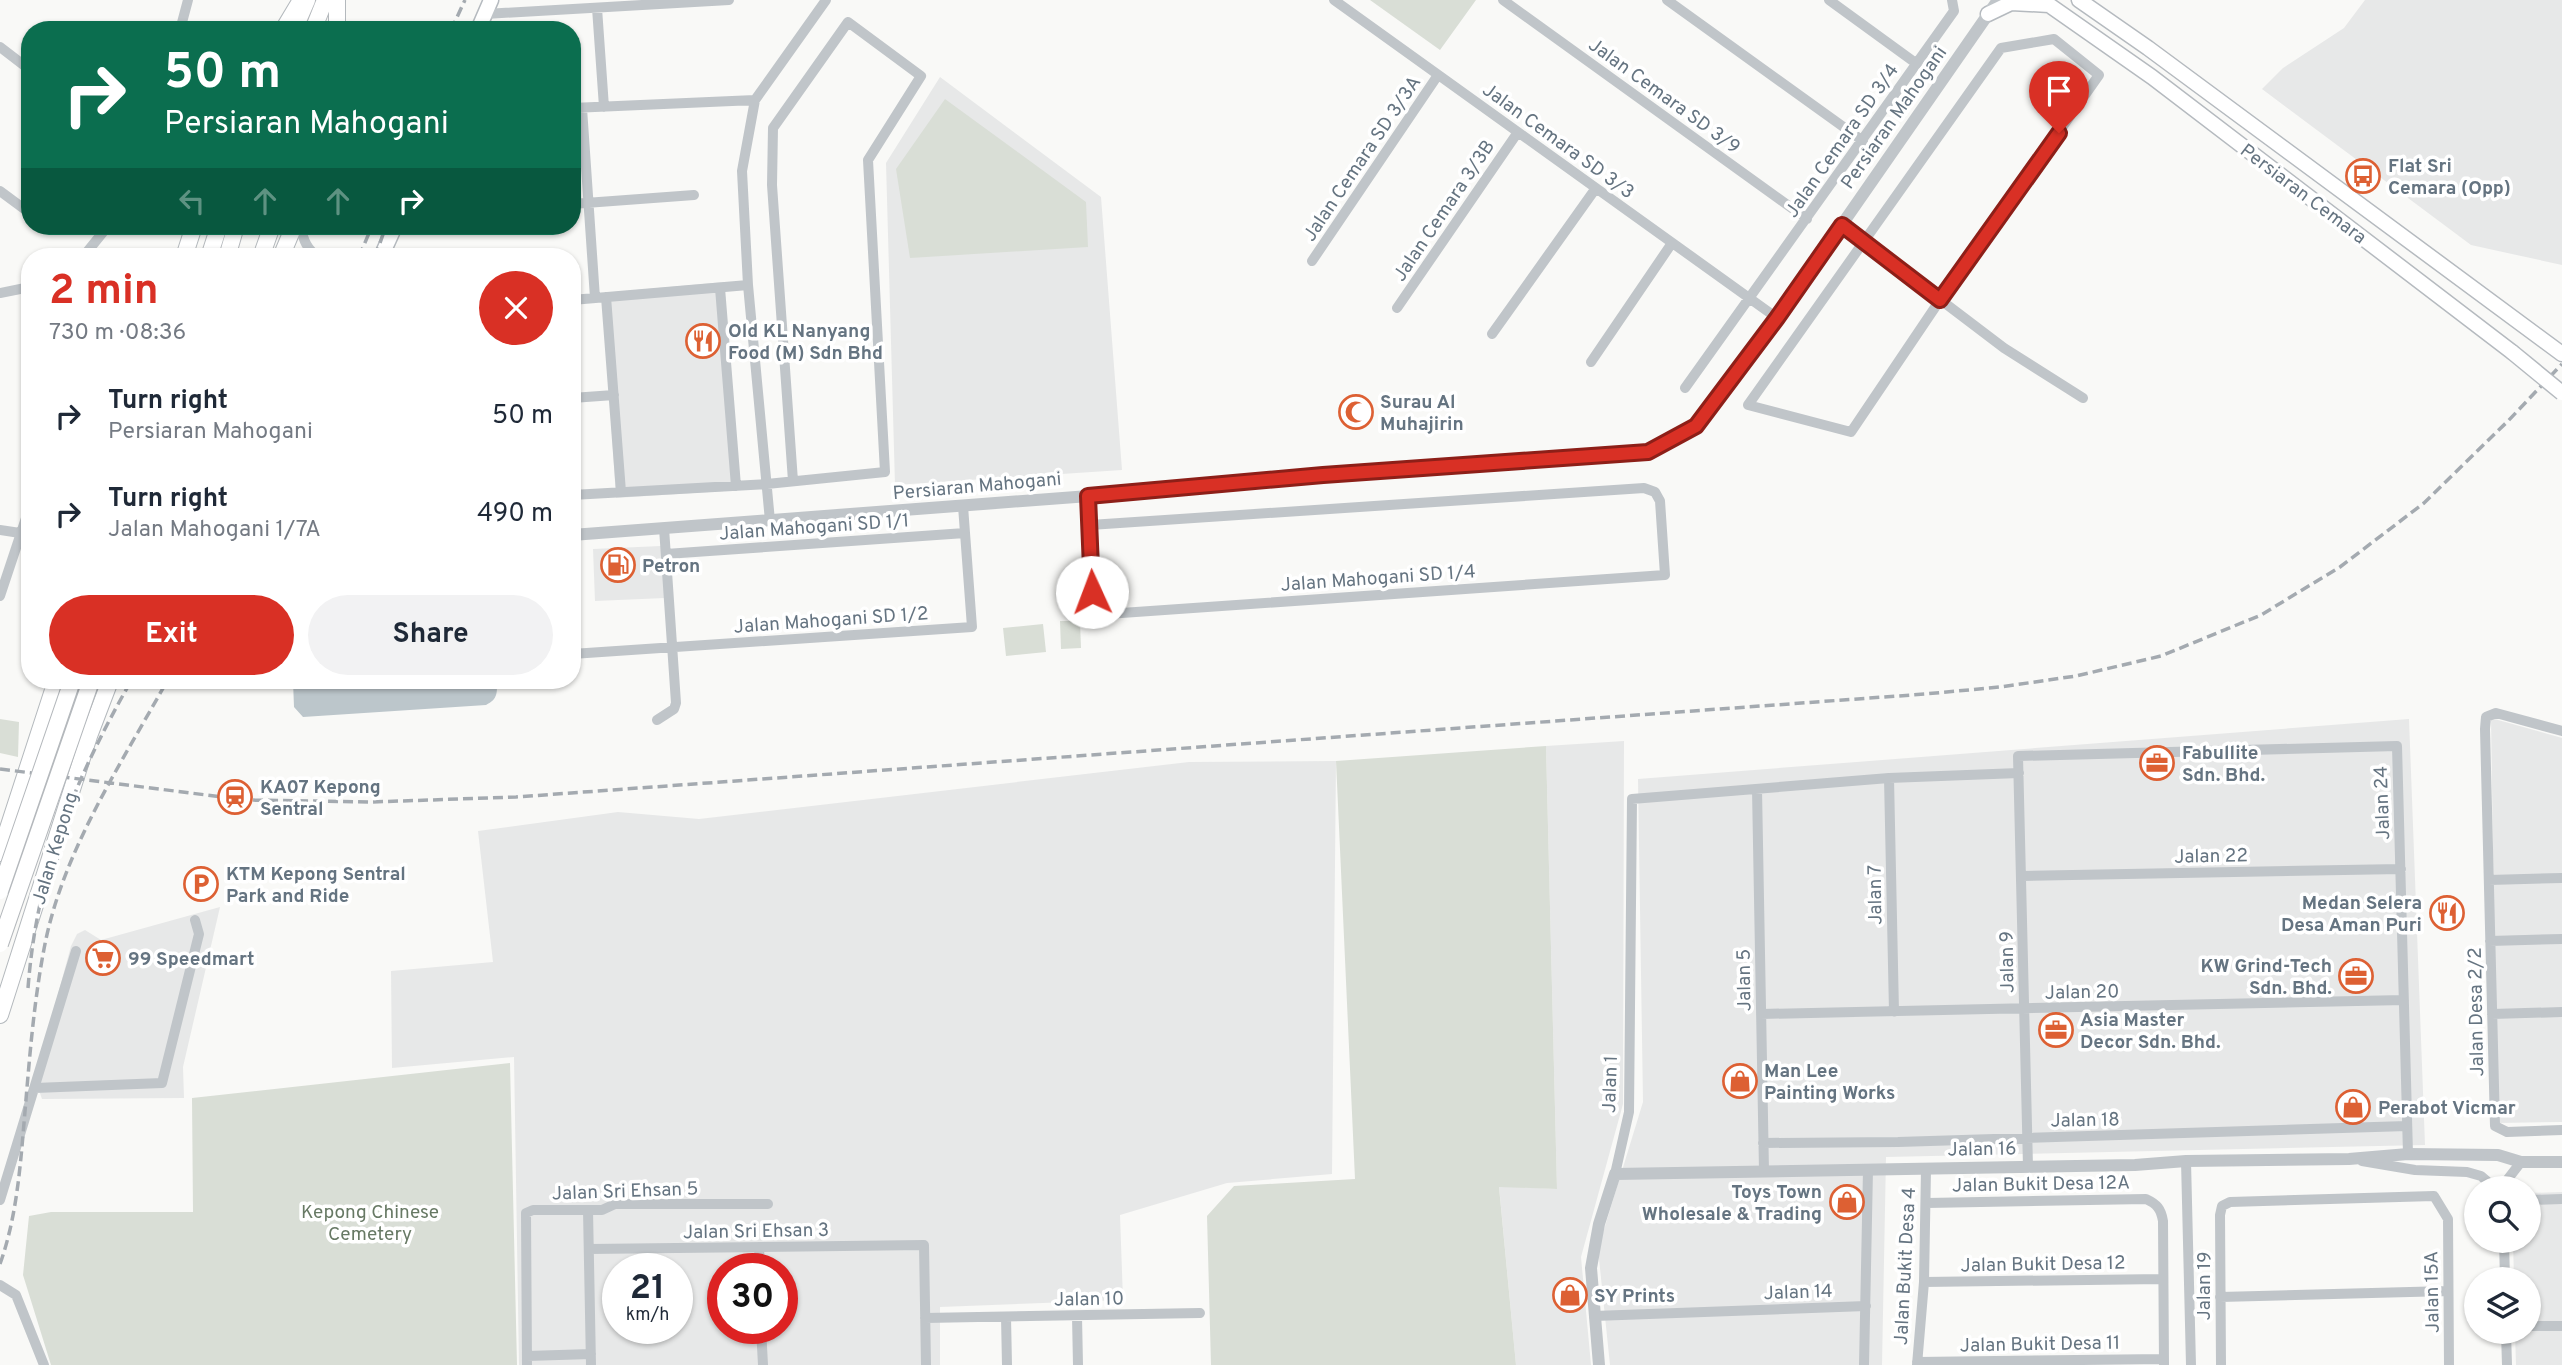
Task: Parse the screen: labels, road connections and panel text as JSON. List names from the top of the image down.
{
  "streets": {
    "main road": ["Persiaran Cemara", "Jalan Kepong"],
    "street": [
      "Jalan Cemara SD 3/9",
      "Persiaran Mahogani",
      "Jalan Cemara SD 3/3",
      "Jalan Cemara SD 3/4",
      "Jalan Cemara SD 3/3A",
      "Jalan Cemara 3/3B",
      "Jalan Mahogani SD 1/1",
      "Jalan Mahogani SD 1/4",
      "Jalan Mahogani SD 1/2",
      "Jalan 24",
      "Jalan 22",
      "Jalan 7",
      "Jalan 9",
      "Jalan 5",
      "Jalan 20",
      "Jalan Desa 2/2",
      "Jalan 1",
      "Jalan 18",
      "Jalan 16",
      "Jalan Bukit Desa 12A",
      "Jalan Sri Ehsan 5",
      "Jalan Sri Ehsan 3",
      "Jalan Bukit Desa 12",
      "Jalan Bukit Desa 4",
      "Jalan 19",
      "Jalan 14",
      "Jalan 15A",
      "Jalan 10",
      "Jalan Bukit Desa 11"
    ]
  },
  "crossings": [
    ["Jalan Cemara SD 3/9", "Jalan Cemara SD 3/4"],
    ["Persiaran Mahogani", "Jalan Cemara SD 3/3"],
    ["Persiaran Mahogani", "Jalan Mahogani SD 1/2"],
    ["Jalan Cemara SD 3/3", "Jalan Cemara SD 3/4"],
    ["Jalan Cemara SD 3/3", "Jalan Cemara SD 3/3A"],
    ["Jalan Cemara SD 3/3", "Jalan Cemara 3/3B"],
    ["Jalan Mahogani SD 1/1", "Jalan Mahogani SD 1/2"],
    ["Jalan 24", "Jalan 22"],
    ["Jalan 24", "Jalan 9"],
    ["Jalan 24", "Jalan 20"],
    ["Jalan 24", "Jalan 18"],
    ["Jalan 24", "Jalan 16"],
    ["Jalan 22", "Jalan 9"],
    ["Jalan 7", "Jalan 20"],
    ["Jalan 9", "Jalan 20"],
    ["Jalan 9", "Jalan 18"],
    ["Jalan 9", "Jalan 16"],
    ["Jalan 5", "Jalan 20"],
    ["Jalan 5", "Jalan 1"],
    ["Jalan 5", "Jalan 18"],
    ["Jalan 5", "Jalan 16"],
    ["Jalan 1", "Jalan 16"],
    ["Jalan 1", "Jalan 14"],
    ["Jalan 16", "Jalan Bukit Desa 4"],
    ["Jalan Bukit Desa 12A", "Jalan Bukit Desa 12"],
    ["Jalan Bukit Desa 12A", "Jalan Bukit Desa 4"],
    ["Jalan Sri Ehsan 3", "Jalan 10"],
    ["Jalan Bukit Desa 12", "Jalan Bukit Desa 4"],
    ["Jalan Bukit Desa 4", "Jalan Bukit Desa 11"],
    ["Jalan 19", "Jalan 15A"]
  ],
  "parks": ["Kepong Chinese Cemetery"],
  "places": {
    "bus stop": ["Flat Sri Cemara (Opp)"],
    "restaurant": ["Old KL Nanyang Food (M) Sdn Bhd", "Medan Selera Desa Aman Puri"],
    "mosque": ["Surau Al Muhajirin"],
    "fuel station": ["Petron"],
    "office": ["Fabullite Sdn. Bhd.", "KW Grind-Tech Sdn. Bhd.", "Asia Master Decor Sdn. Bhd."],
    "station": ["KA07 Kepong Sentral"],
    "parking": ["KTM Kepong Sentral Park and Ride"],
    "supermarket": ["99 Speedmart"],
    "shop": [
      "Man Lee Painting Works",
      "Perabot Vicmar",
      "Toys Town Wholesale & Trading",
      "SY Prints"
    ]
  },
  "page": {
    "turn": ["50 m", "Persiaran Mahogani"],
    "heading": ["2 min", "730 m · 08:36"],
    "list": [
      {
        "name": "Turn right",
        "note": "Persiaran Mahogani",
        "value": "50 m"
      },
      {
        "name": "Turn right",
        "note": "Jalan Mahogani 1/7A",
        "value": "490 m"
      }
    ],
    "buttons": ["Exit", "Share"],
    "speed": "21 km/h",
    "limit": "30"
  }
}
